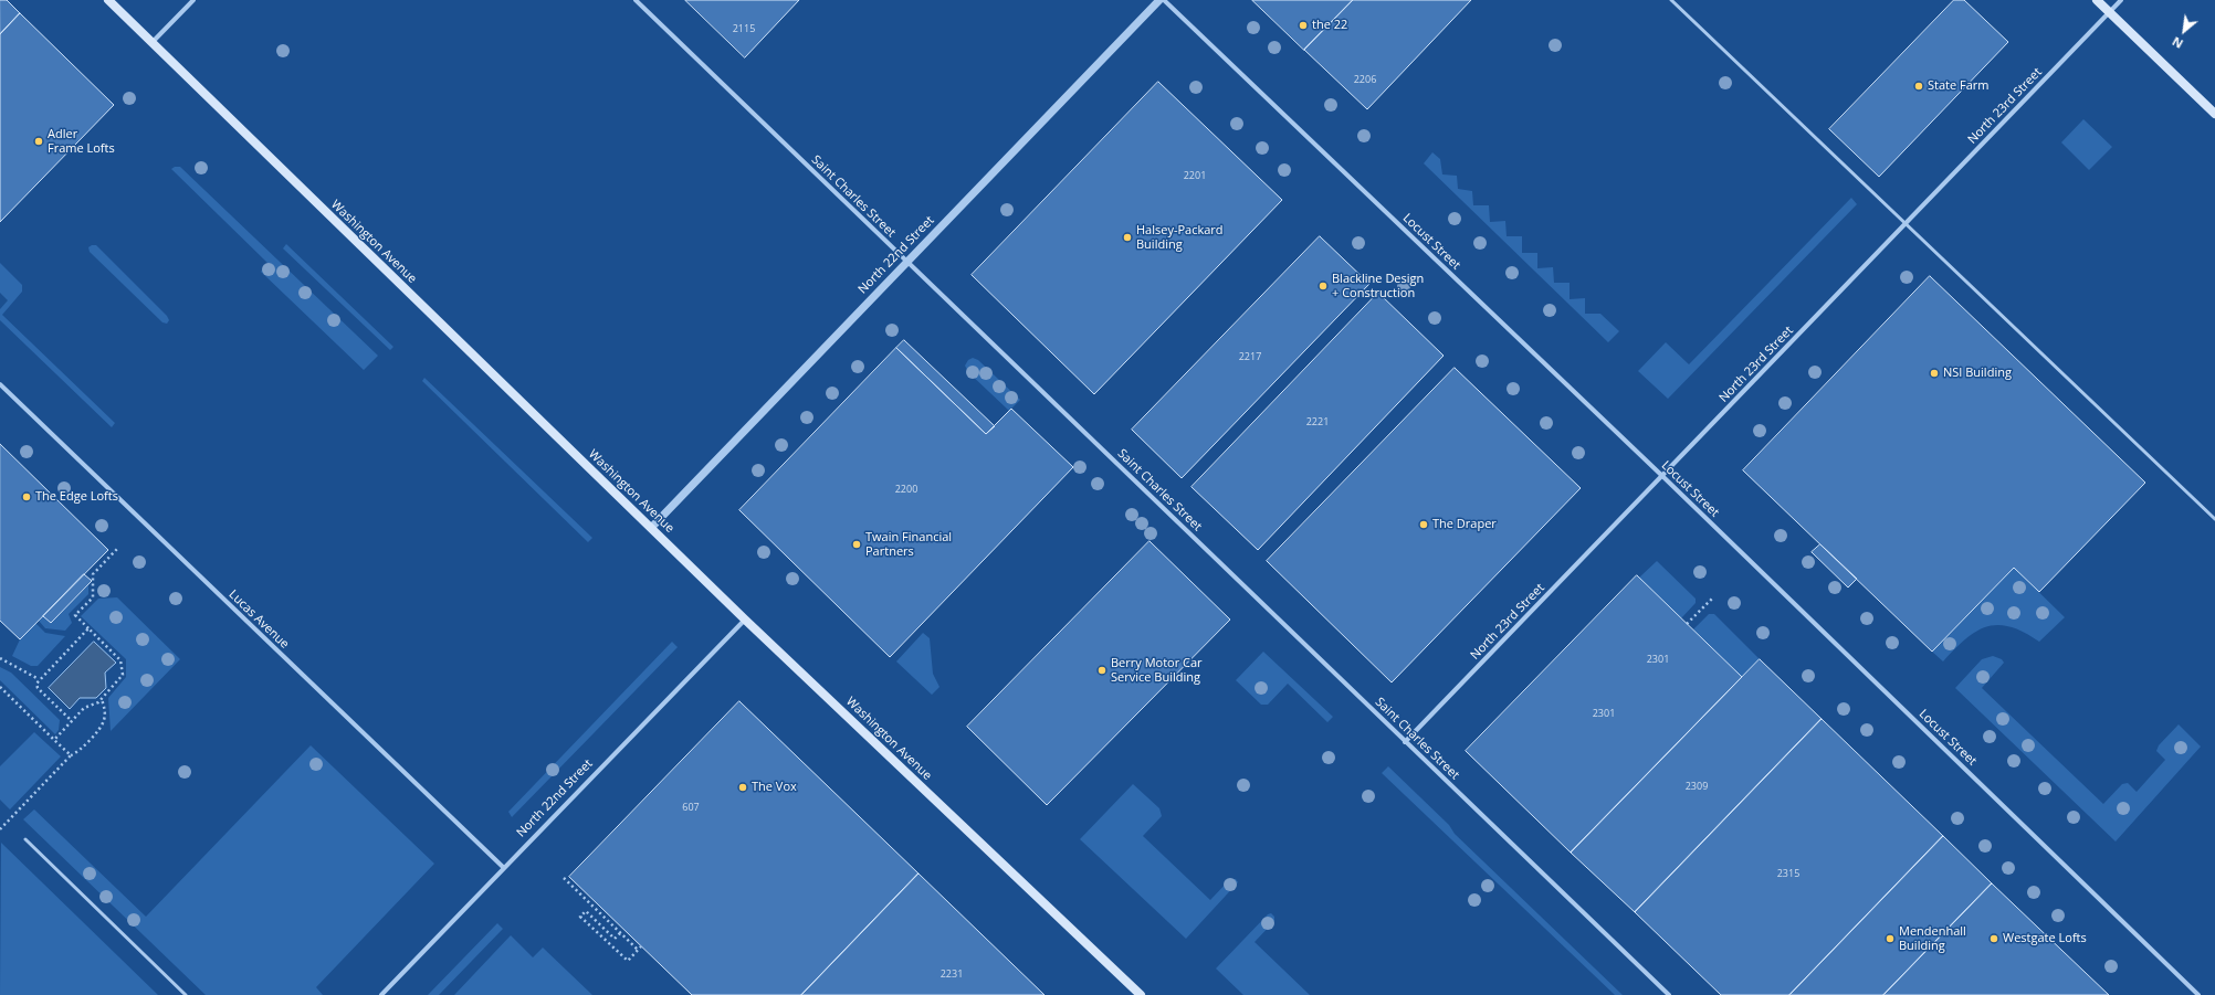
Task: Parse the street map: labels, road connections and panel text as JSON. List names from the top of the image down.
{
  "streets": {
    "main road": ["Washington Avenue"],
    "street": [
      "North 23rd Street",
      "Saint Charles Street",
      "Locust Street",
      "North 22nd Street",
      "Lucas Avenue"
    ]
  },
  "crossings": [
    ["North 23rd Street", "Saint Charles Street"],
    ["North 23rd Street", "Locust Street"],
    ["Saint Charles Street", "North 22nd Street"],
    ["Washington Avenue", "North 22nd Street"],
    ["North 22nd Street", "Lucas Avenue"]
  ],
  "places": [
    "the 22",
    "State Farm",
    "Adler Frame Lofts",
    "Halsey-Packard Building",
    "Blackline Design + Construction",
    "NSI Building",
    "The Edge Lofts",
    "The Draper",
    "Twain Financial Partners",
    "Berry Motor Car Service Building",
    "The Vox",
    "Mendenhall Building",
    "Westgate Lofts"
  ],
  "house_numbers": [
    "2115",
    "2206",
    "2201",
    "2217",
    "2221",
    "2200",
    "2301",
    "2301",
    "2309",
    "607",
    "2315",
    "2231"
  ],
  "north": "bottom left"
}
